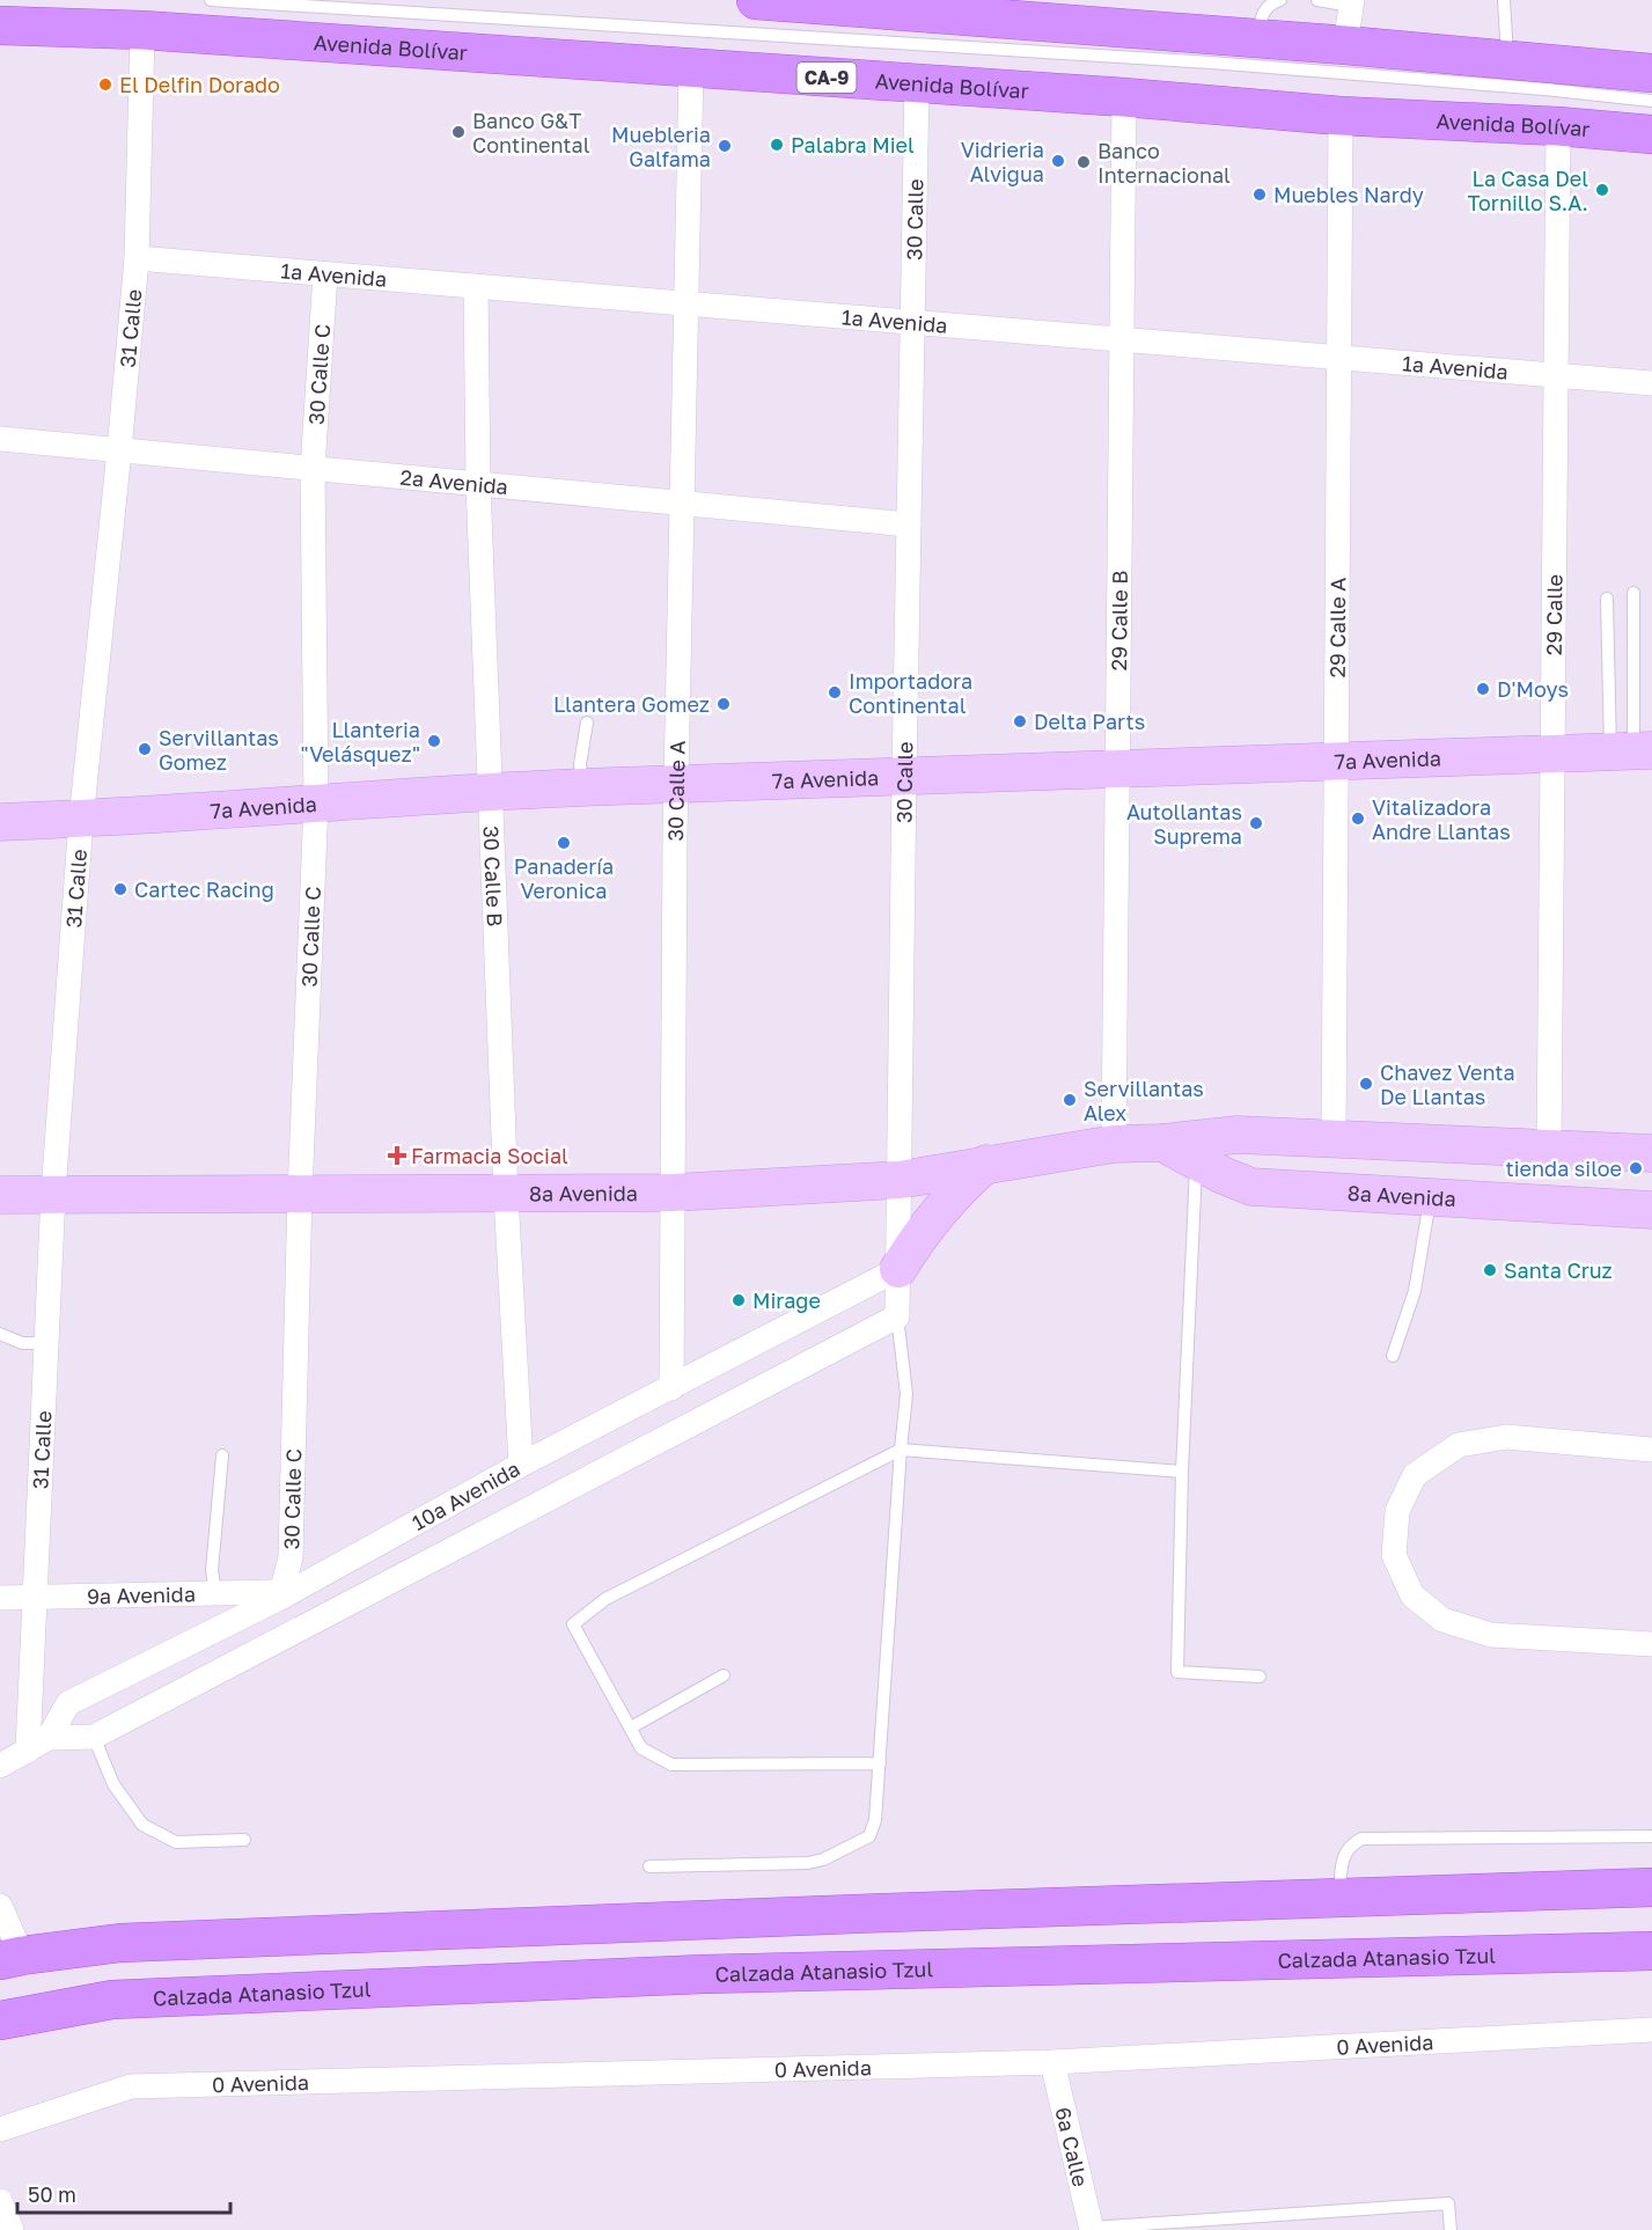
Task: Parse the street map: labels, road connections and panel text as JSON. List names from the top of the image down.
{
  "streets": {
    "main road": [
      "Avenida Bolívar",
      "CA-9",
      "7a Avenida",
      "8a Avenida",
      "Calzada Atanasio Tzul"
    ],
    "street": [
      "30 Calle",
      "1a Avenida",
      "31 Calle",
      "30 Calle C",
      "2a Avenida",
      "29 Calle",
      "29 Calle B",
      "29 Calle A",
      "30 Calle A",
      "30 Calle B",
      "10a Avenida",
      "9a Avenida",
      "0 Avenida",
      "6a Calle"
    ]
  },
  "crossings": [
    ["Avenida Bolívar", "30 Calle"],
    ["Avenida Bolívar", "31 Calle"],
    ["Avenida Bolívar", "29 Calle"],
    ["Avenida Bolívar", "29 Calle B"],
    ["Avenida Bolívar", "29 Calle A"],
    ["Avenida Bolívar", "30 Calle A"],
    ["30 Calle", "1a Avenida"],
    ["30 Calle", "2a Avenida"],
    ["30 Calle", "7a Avenida"],
    ["30 Calle", "8a Avenida"],
    ["30 Calle", "10a Avenida"],
    ["1a Avenida", "31 Calle"],
    ["1a Avenida", "30 Calle C"],
    ["1a Avenida", "29 Calle"],
    ["1a Avenida", "29 Calle B"],
    ["1a Avenida", "29 Calle A"],
    ["1a Avenida", "30 Calle A"],
    ["1a Avenida", "30 Calle B"],
    ["31 Calle", "2a Avenida"],
    ["31 Calle", "7a Avenida"],
    ["31 Calle", "8a Avenida"],
    ["31 Calle", "10a Avenida"],
    ["31 Calle", "9a Avenida"],
    ["30 Calle C", "2a Avenida"],
    ["30 Calle C", "7a Avenida"],
    ["30 Calle C", "8a Avenida"],
    ["30 Calle C", "10a Avenida"],
    ["30 Calle C", "9a Avenida"],
    ["2a Avenida", "30 Calle A"],
    ["2a Avenida", "30 Calle B"],
    ["29 Calle", "7a Avenida"],
    ["29 Calle", "8a Avenida"],
    ["29 Calle B", "7a Avenida"],
    ["29 Calle B", "8a Avenida"],
    ["29 Calle A", "7a Avenida"],
    ["29 Calle A", "8a Avenida"],
    ["7a Avenida", "30 Calle A"],
    ["7a Avenida", "30 Calle B"],
    ["30 Calle A", "8a Avenida"],
    ["30 Calle A", "10a Avenida"],
    ["30 Calle B", "8a Avenida"],
    ["30 Calle B", "10a Avenida"],
    ["10a Avenida", "9a Avenida"],
    ["0 Avenida", "6a Calle"]
  ],
  "places": {
    "other": [
      "El Delfin Dorado",
      "Banco G&T Continental",
      "Palabra Miel",
      "Muebleria Galfama",
      "Vidrieria Alvigua",
      "Banco Internacional",
      "La Casa Del Tornillo S.A.",
      "Muebles Nardy",
      "D'Moys",
      "Importadora Continental",
      "Llantera Gomez",
      "Delta Parts",
      "Llanteria \"Velásquez\"",
      "Servillantas Gomez",
      "Vitalizadora Andre Llantas",
      "Autollantas Suprema",
      "Panadería Veronica",
      "Cartec Racing",
      "Chavez Venta De Llantas",
      "Servillantas Alex",
      "tienda siloe",
      "Santa Cruz",
      "Mirage"
    ],
    "health": ["Farmacia Social"]
  },
  "scale_bar": "50 m"
}
